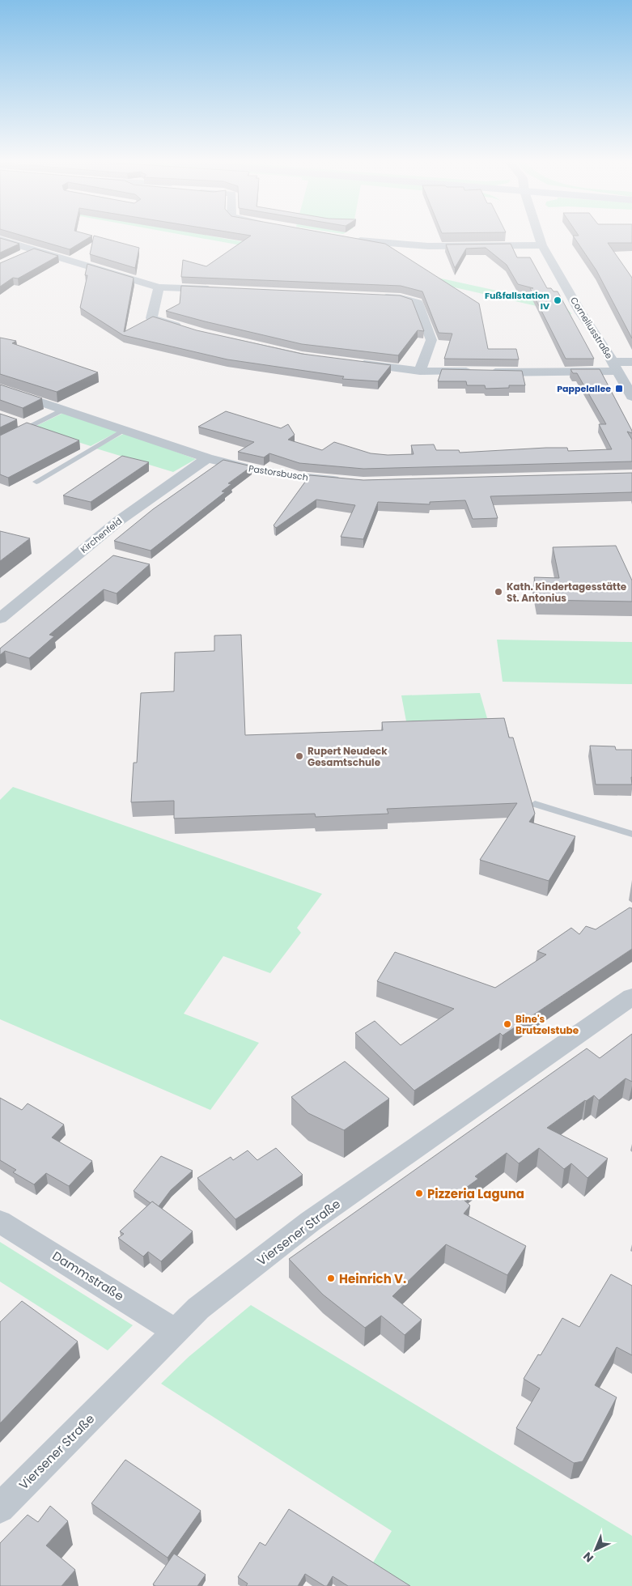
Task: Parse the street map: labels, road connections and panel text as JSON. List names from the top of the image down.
{
  "streets": {
    "street": [
      "Corneliusstraße",
      "Pastorsbusch",
      "Kirchenfeld",
      "Viersener Straße",
      "Dammstraße"
    ]
  },
  "crossings": [
    ["Pastorsbusch", "Kirchenfeld"],
    ["Viersener Straße", "Dammstraße"]
  ],
  "places": {
    "other": [
      "Fußfallstation IV",
      "Kath. Kindertagesstätte St. Antonius",
      "Rupert Neudeck Gesamtschule",
      "Bine's Brutzelstube",
      "Pizzeria Laguna",
      "Heinrich V."
    ],
    "transit": ["Pappelallee"]
  },
  "north": "bottom left"
}
